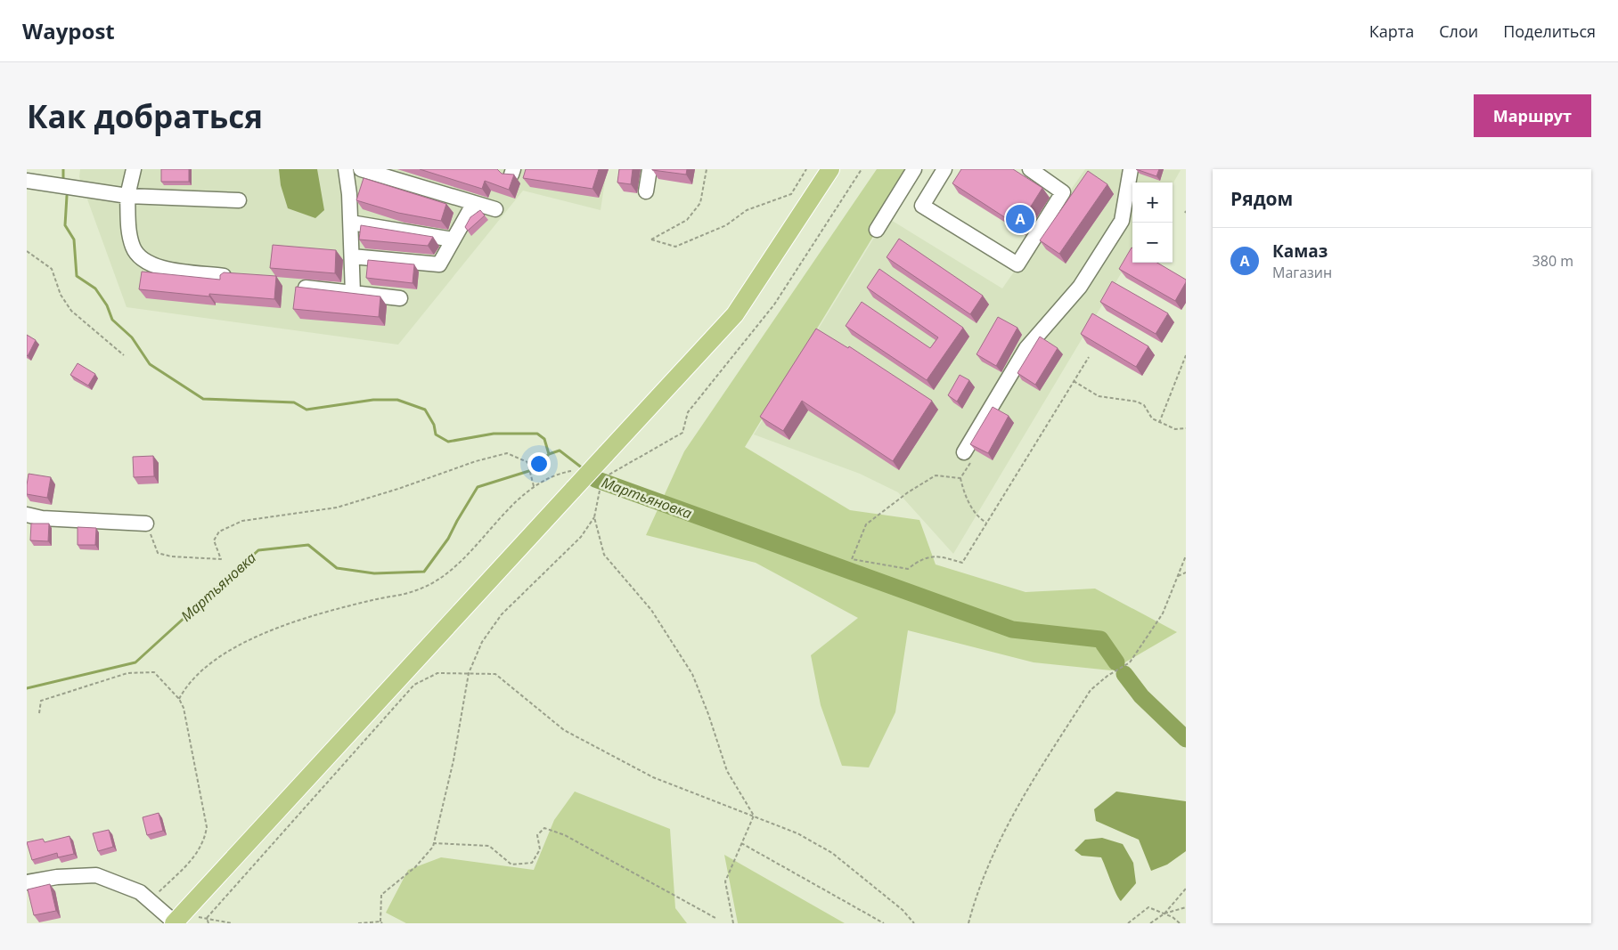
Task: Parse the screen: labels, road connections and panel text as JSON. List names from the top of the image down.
{
  "water": ["Мартьяновка"],
  "page": {
    "header": "Waypost",
    "nav": ["Карта", "Слои", "Поделиться"],
    "buttons": "Маршрут",
    "title": "Как добраться",
    "heading": "Рядом",
    "map_buttons": ["+", "−"],
    "pins": "A",
    "list": [
      {
        "mark": "A",
        "name": "Камаз",
        "note": "Магазин",
        "value": "380 m"
      }
    ]
  }
}
